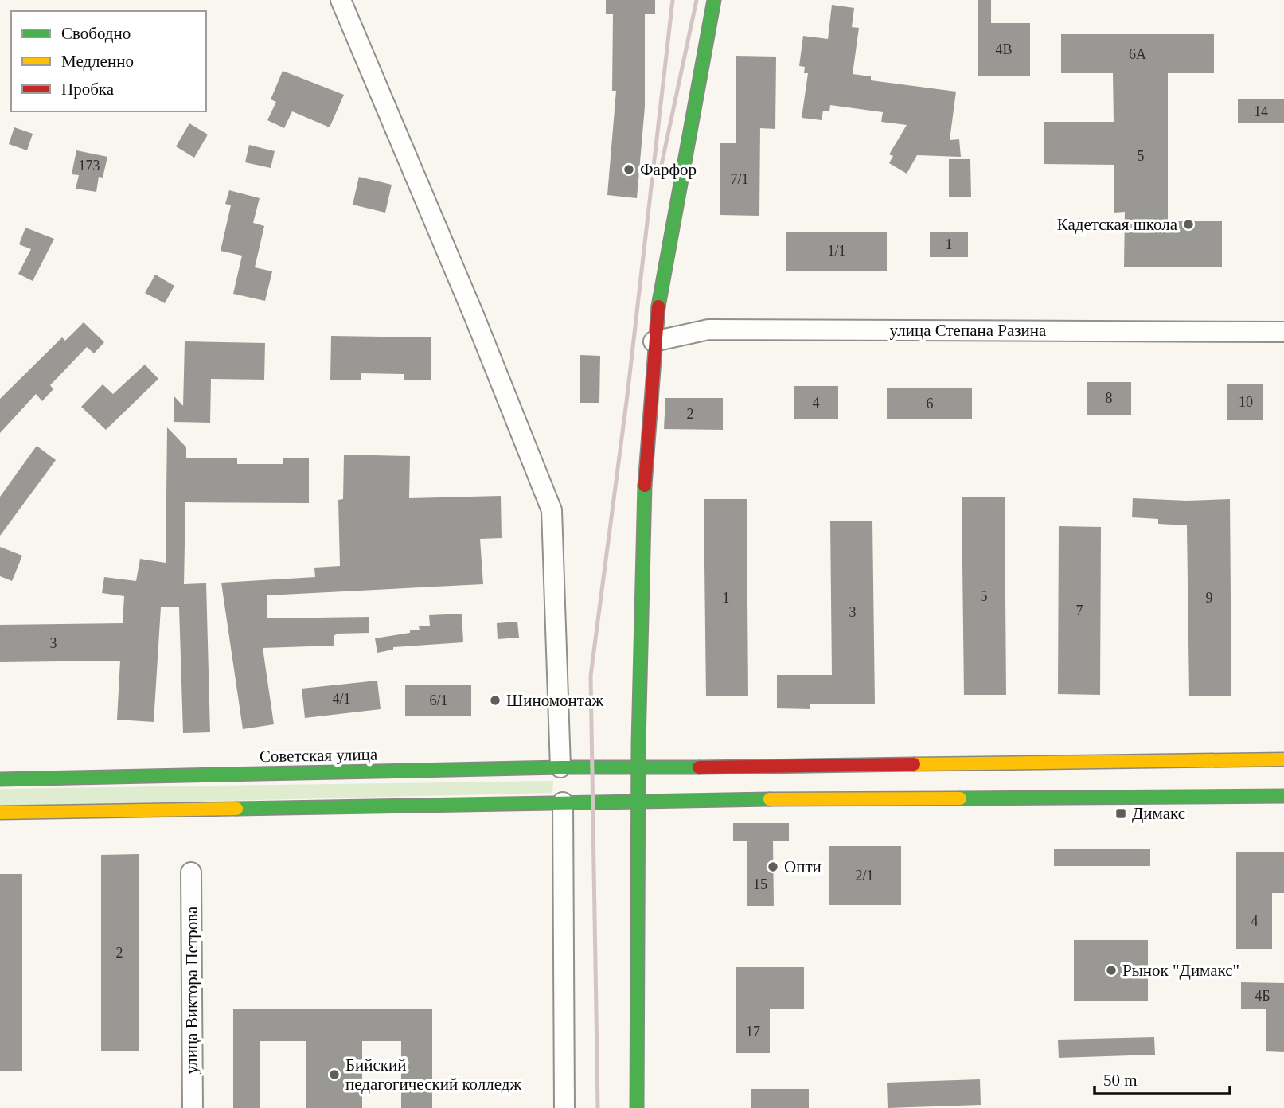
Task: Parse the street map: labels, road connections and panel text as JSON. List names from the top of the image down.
{
  "streets": {
    "main road": ["Советская улица"],
    "street": ["улица Степана Разина", "улица Виктора Петрова"]
  },
  "places": {
    "other": [
      "Фарфор",
      "Кадетская школа",
      "Шиномонтаж",
      "Опти",
      "Рынок \"Димакс\"",
      "Бийский педагогический колледж"
    ],
    "transit": ["Димакс"]
  },
  "house_numbers": [
    "4В",
    "6А",
    "14",
    "5",
    "173",
    "7/1",
    "1",
    "1/1",
    "8",
    "10",
    "4",
    "6",
    "2",
    "5",
    "1",
    "9",
    "7",
    "3",
    "3",
    "4/1",
    "6/1",
    "2/1",
    "15",
    "4",
    "2",
    "4Б",
    "17"
  ],
  "legend": ["Свободно", "Медленно", "Пробка"],
  "scale_bar": "50 m"
}
